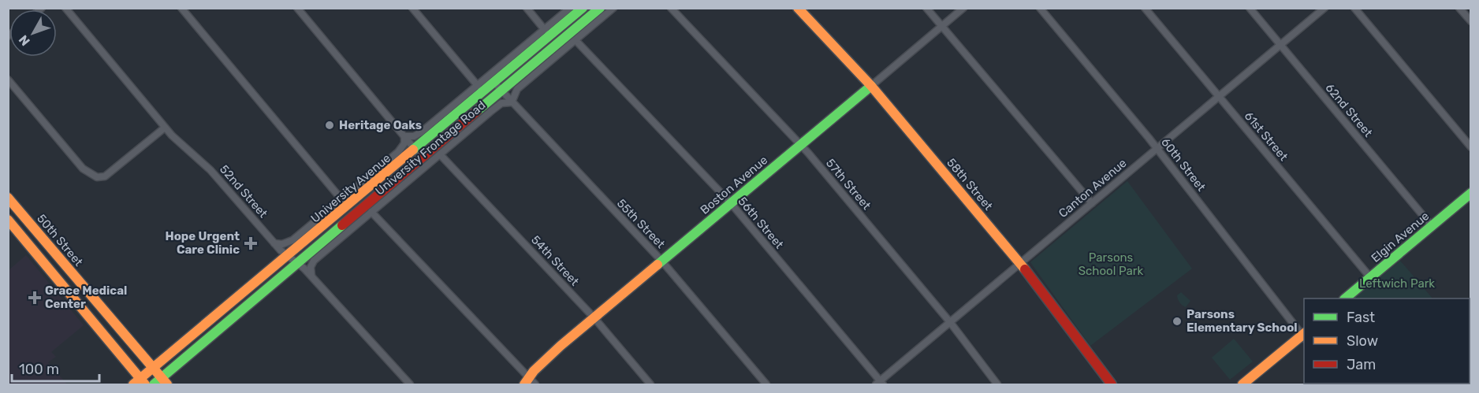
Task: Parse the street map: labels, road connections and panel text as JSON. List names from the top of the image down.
{
  "streets": {
    "main road": [
      "58th Street",
      "Boston Avenue",
      "University Avenue",
      "Elgin Avenue",
      "50th Street"
    ],
    "street": [
      "62nd Street",
      "61st Street",
      "University Frontage Road",
      "60th Street",
      "57th Street",
      "Canton Avenue",
      "52nd Street",
      "56th Street",
      "55th Street",
      "54th Street"
    ]
  },
  "crossings": [
    ["62nd Street", "Canton Avenue"],
    ["62nd Street", "Elgin Avenue"],
    ["61st Street", "Canton Avenue"],
    ["61st Street", "Elgin Avenue"],
    ["University Frontage Road", "52nd Street"],
    ["University Frontage Road", "55th Street"],
    ["University Frontage Road", "54th Street"],
    ["60th Street", "Canton Avenue"],
    ["57th Street", "Boston Avenue"],
    ["57th Street", "Canton Avenue"],
    ["58th Street", "Boston Avenue"],
    ["58th Street", "Canton Avenue"],
    ["Boston Avenue", "56th Street"],
    ["Boston Avenue", "55th Street"],
    ["Boston Avenue", "54th Street"],
    ["University Avenue", "52nd Street"],
    ["University Avenue", "55th Street"],
    ["University Avenue", "50th Street"],
    ["Canton Avenue", "56th Street"]
  ],
  "parks": ["Parsons School Park", "Leftwich Park"],
  "places": {
    "other": ["Heritage Oaks", "Parsons Elementary School"],
    "health": ["Hope Urgent Care Clinic", "Grace Medical Center"]
  },
  "legend": ["Fast", "Slow", "Jam"],
  "scale_bar": "100 m",
  "north": "bottom left"
}
